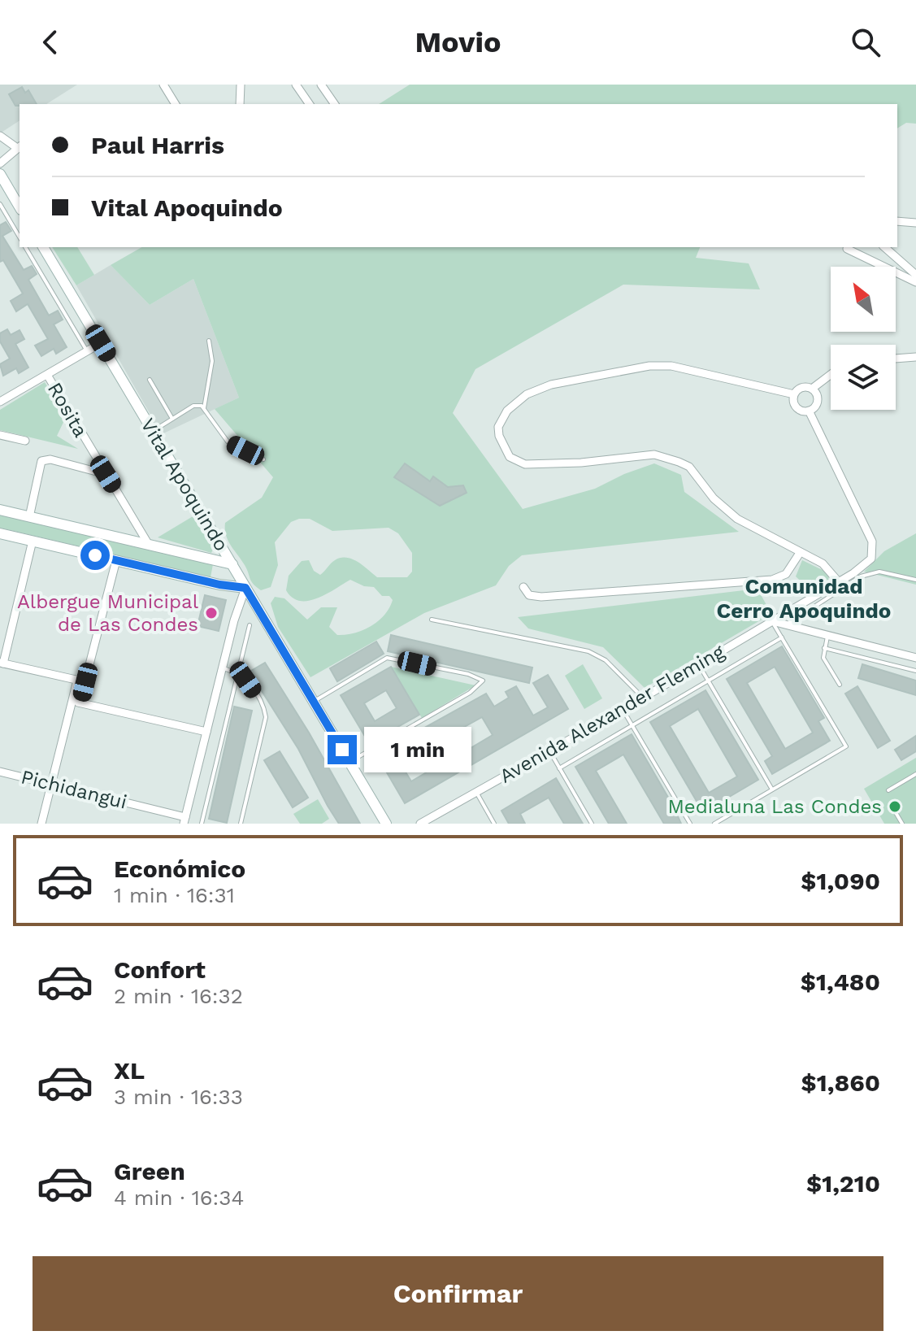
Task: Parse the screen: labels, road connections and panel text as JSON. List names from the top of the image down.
{
  "streets": {
    "street": [
      "Rosita",
      "Vital Apoquindo",
      "Avenida Alexander Fleming",
      "Pichidangui"
    ]
  },
  "districts": ["Comunidad Cerro Apoquindo"],
  "places": ["Albergue Municipal de Las Condes", "Medialuna Las Condes"],
  "north": "top left",
  "page": {
    "header": "Movio",
    "banner": ["Paul Harris", "Vital Apoquindo"],
    "bubble": "1 min",
    "list": [
      {
        "name": "Económico",
        "note": "1 min · 16:31",
        "value": "$1,090"
      },
      {
        "name": "Confort",
        "note": "2 min · 16:32",
        "value": "$1,480"
      },
      {
        "name": "XL",
        "note": "3 min · 16:33",
        "value": "$1,860"
      },
      {
        "name": "Green",
        "note": "4 min · 16:34",
        "value": "$1,210"
      }
    ],
    "buttons": "Confirmar"
  }
}
